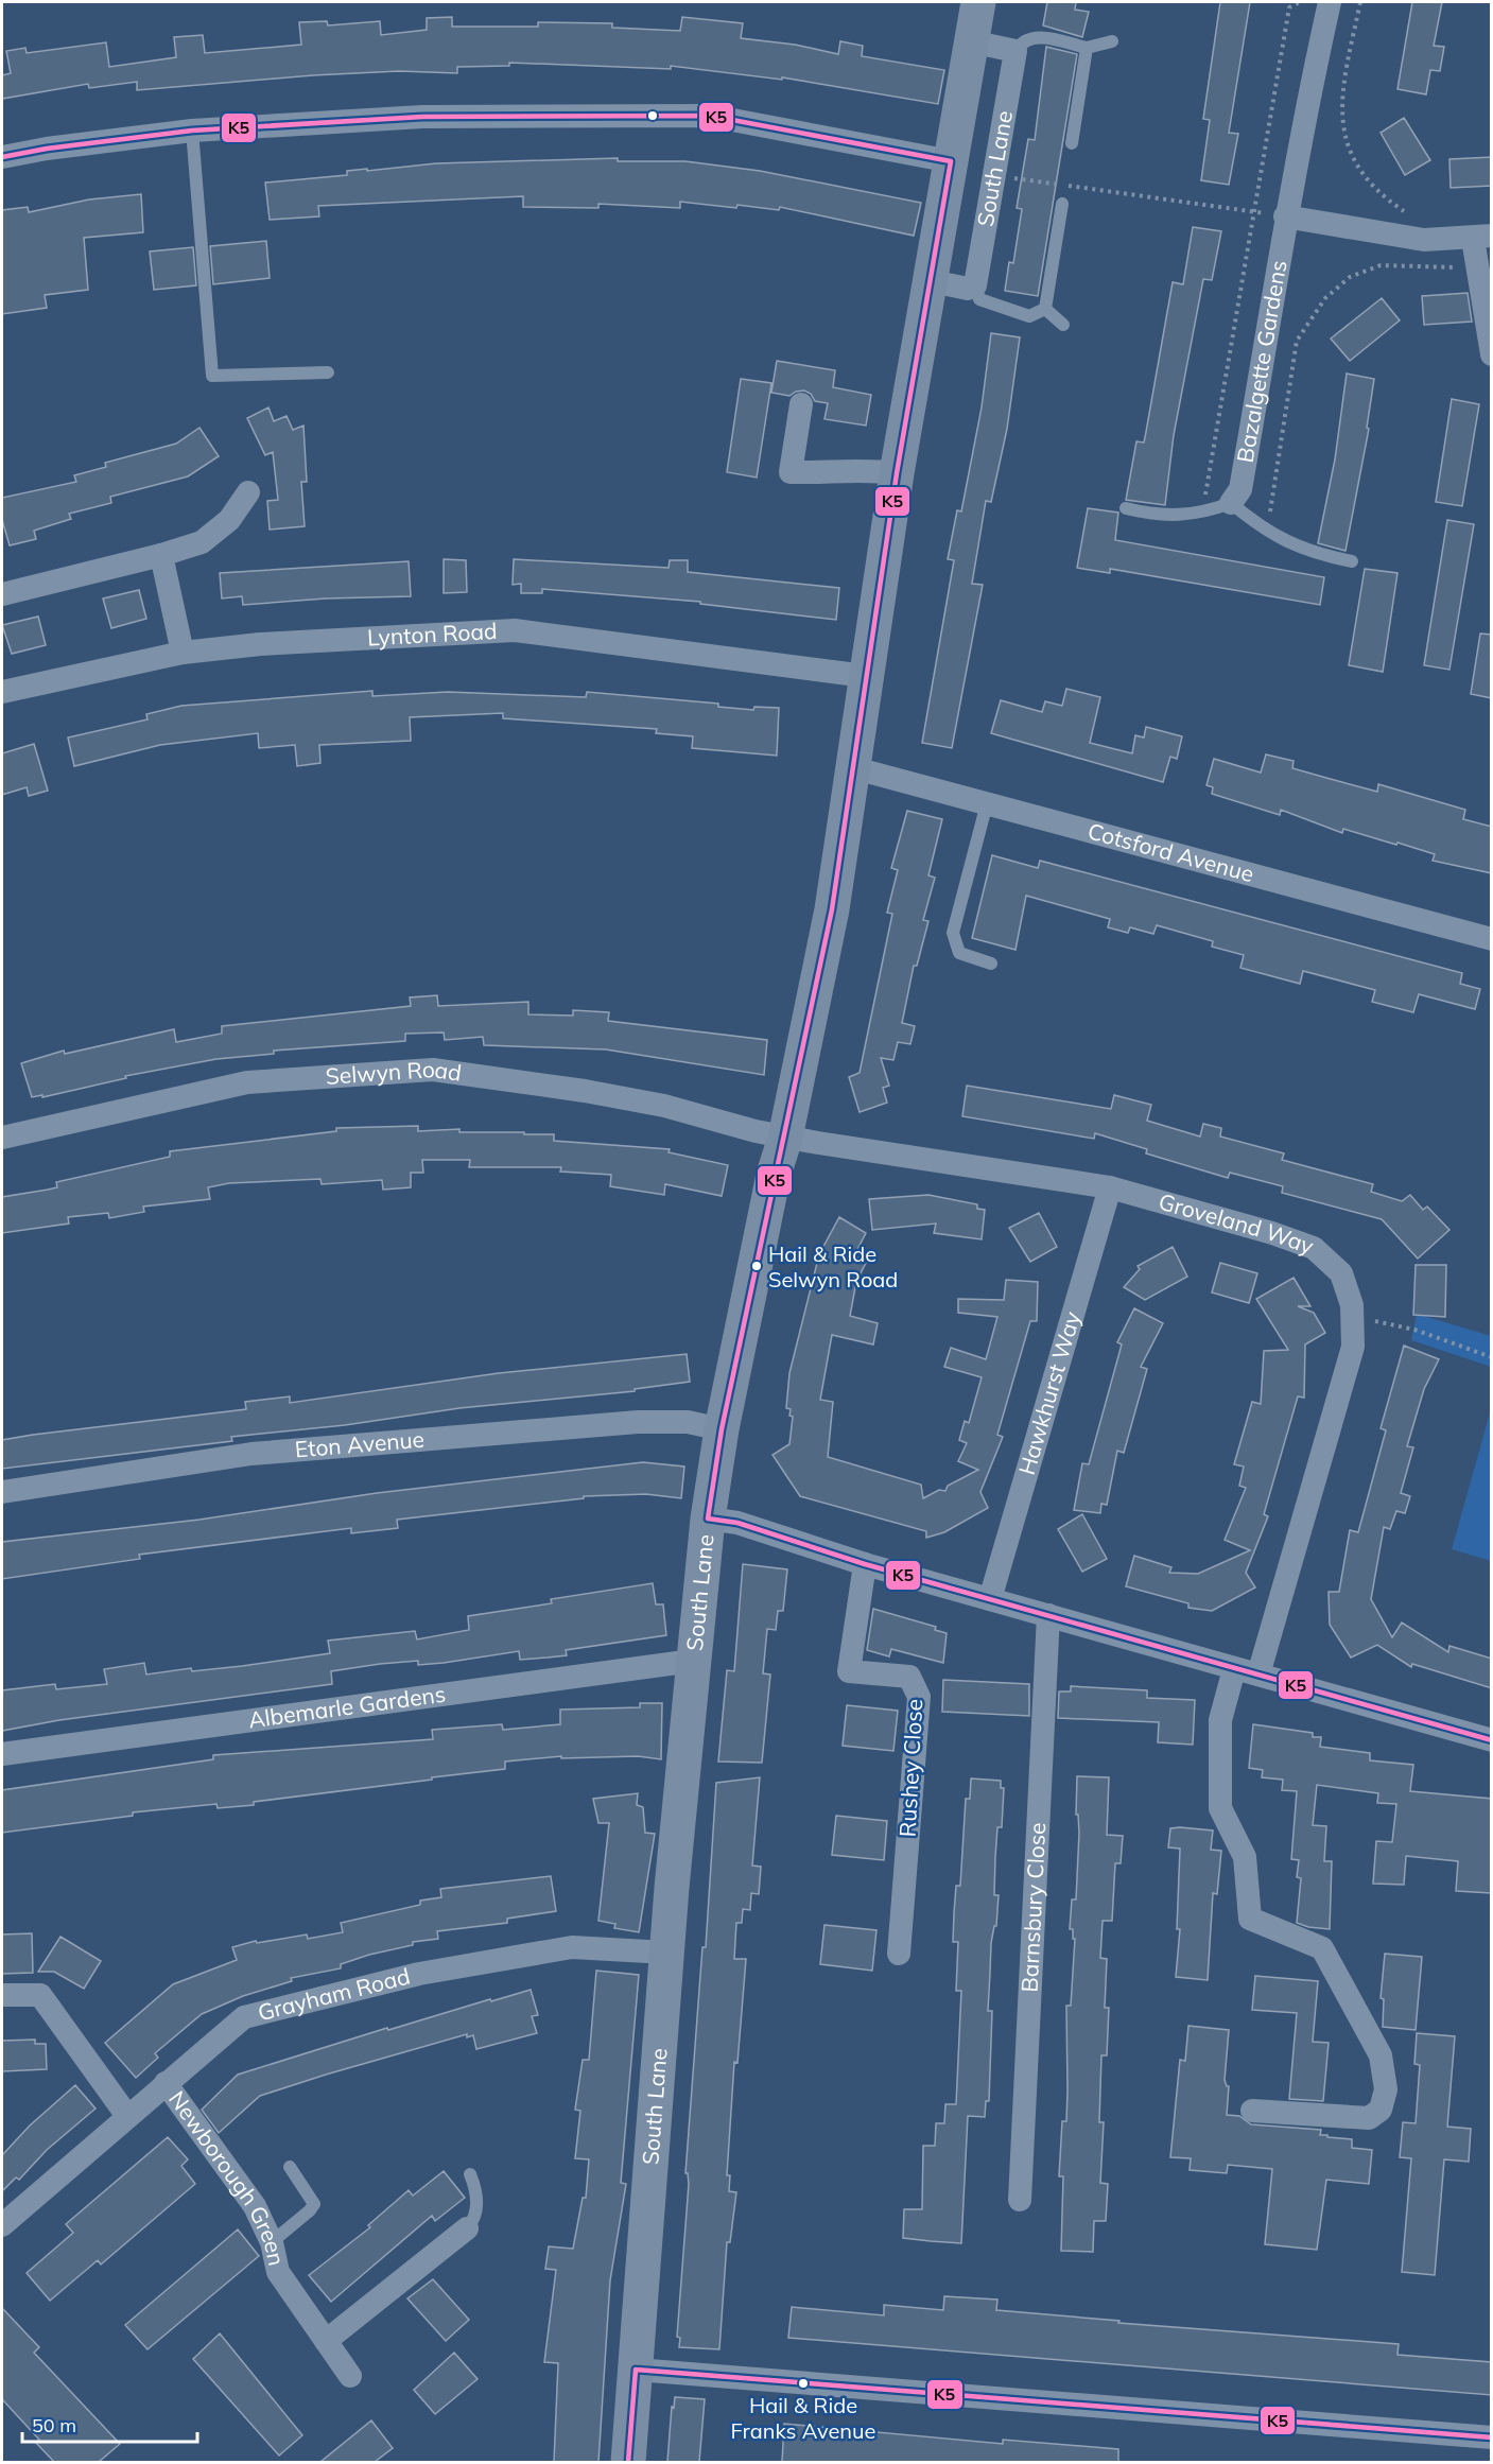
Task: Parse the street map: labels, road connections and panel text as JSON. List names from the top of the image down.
{
  "streets": {
    "street": [
      "South Lane",
      "Bazalgette Gardens",
      "Lynton Road",
      "Cotsford Avenue",
      "Selwyn Road",
      "Groveland Way",
      "Hawkhurst Way",
      "Eton Avenue",
      "Albemarle Gardens",
      "Rushey Close",
      "Barnsbury Close",
      "Grayham Road",
      "Newborough Green"
    ]
  },
  "crossings": [
    ["South Lane", "Lynton Road"],
    ["South Lane", "Cotsford Avenue"],
    ["South Lane", "Selwyn Road"],
    ["South Lane", "Groveland Way"],
    ["South Lane", "Eton Avenue"],
    ["South Lane", "Albemarle Gardens"],
    ["South Lane", "Grayham Road"],
    ["Selwyn Road", "Groveland Way"],
    ["Groveland Way", "Hawkhurst Way"],
    ["Grayham Road", "Newborough Green"]
  ],
  "places": ["Hail & Ride Selwyn Road", "Hail & Ride Franks Avenue"],
  "lines": ["transit line K5"],
  "scale_bar": "50 m"
}
